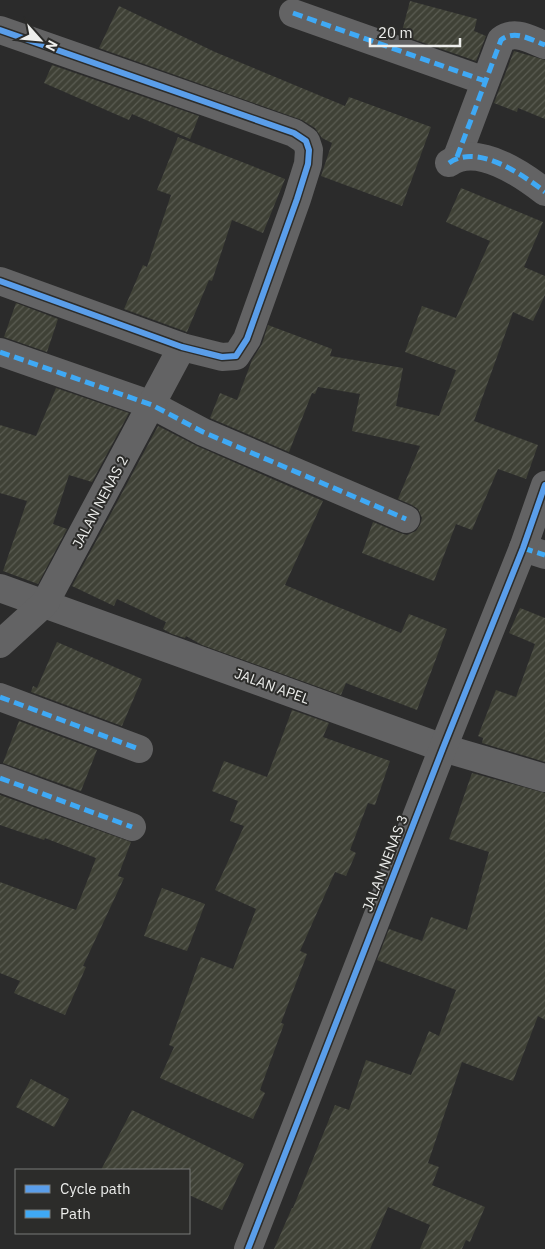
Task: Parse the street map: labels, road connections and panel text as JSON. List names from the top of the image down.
{
  "streets": {
    "street": ["JALAN NENAS 2", "JALAN APEL", "JALAN NENAS 3"]
  },
  "crossings": [
    ["JALAN NENAS 2", "JALAN APEL"],
    ["JALAN APEL", "JALAN NENAS 3"]
  ],
  "legend": ["Cycle path", "Path"],
  "scale_bar": "20 m",
  "north": "bottom right"
}
